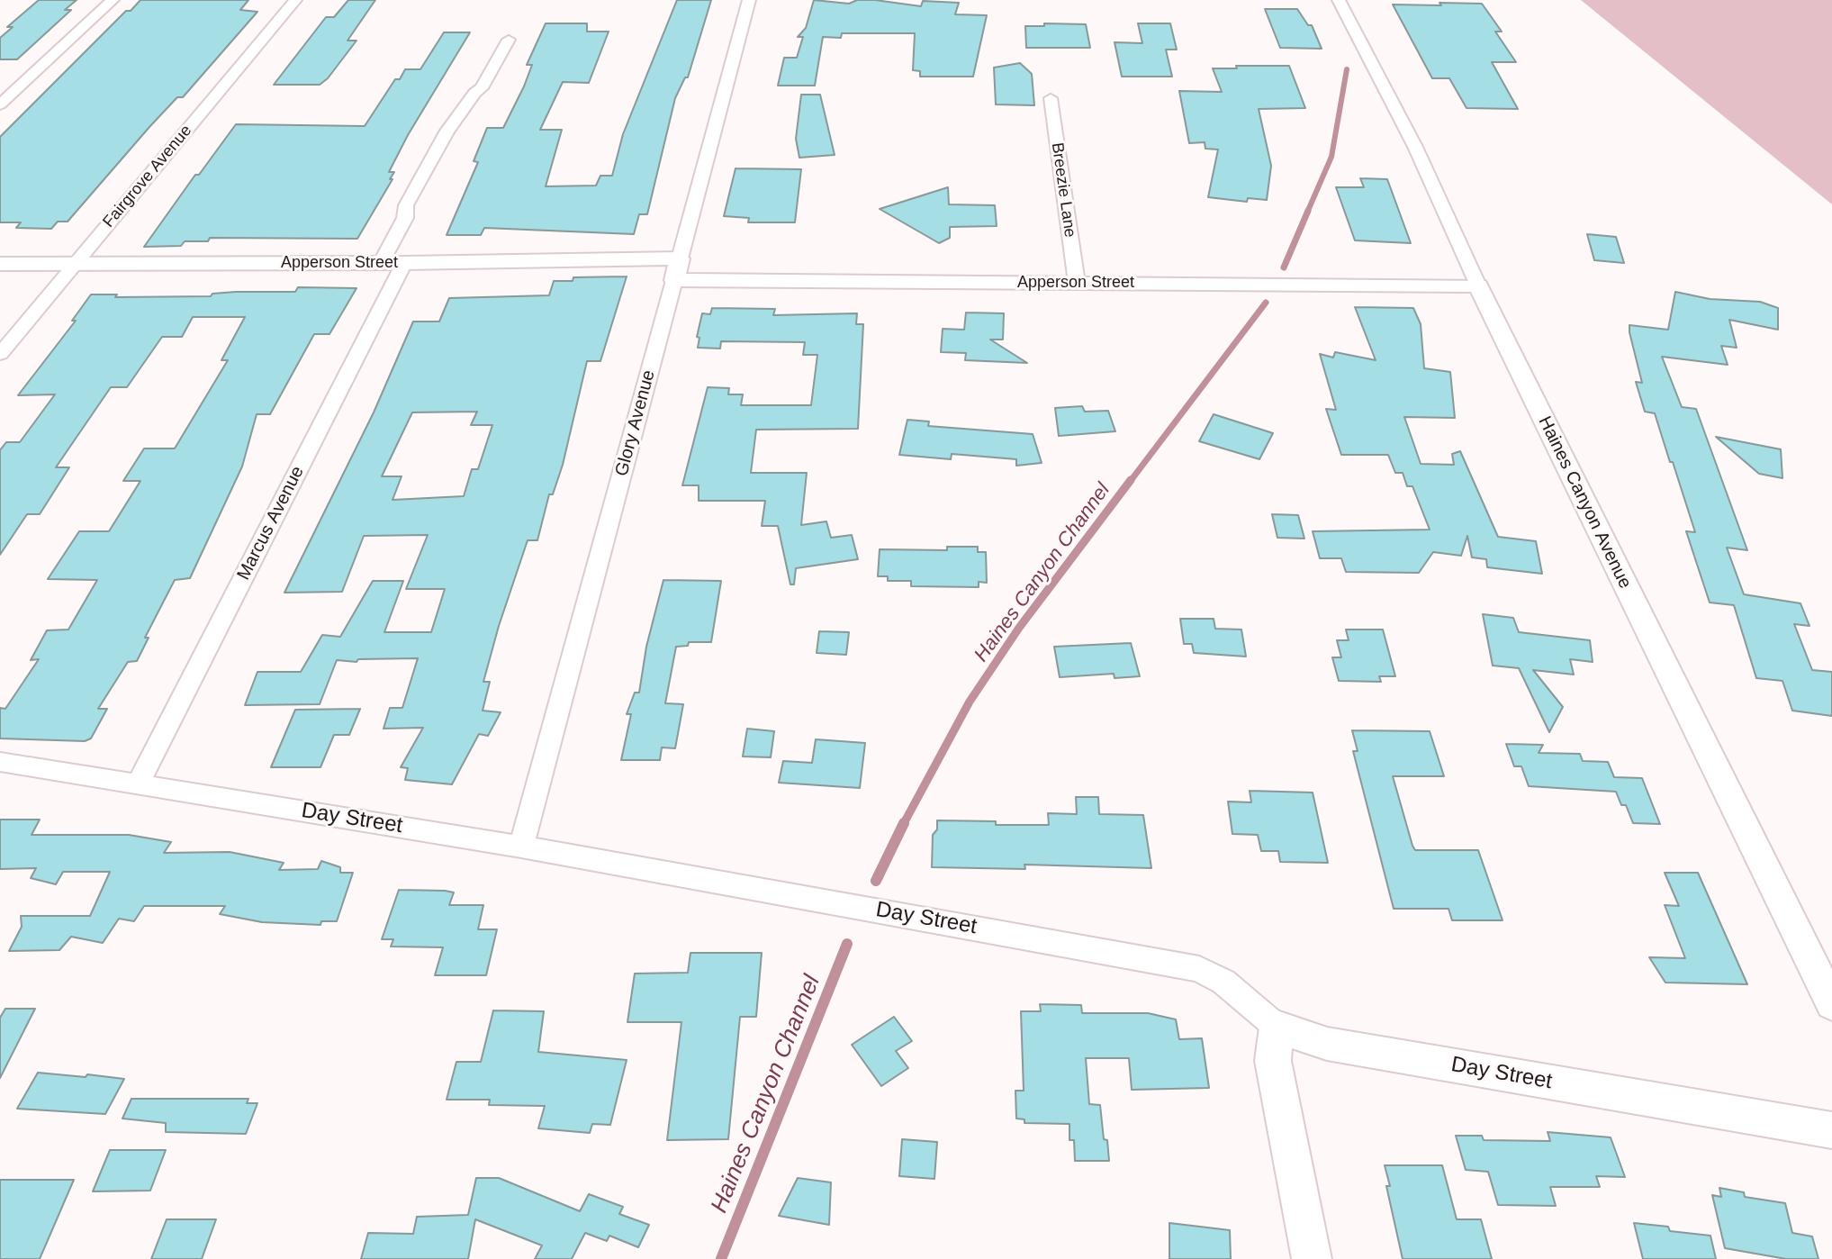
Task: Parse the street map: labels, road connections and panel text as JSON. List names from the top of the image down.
{
  "streets": {
    "street": [
      "Fairgrove Avenue",
      "Breezie Lane",
      "Apperson Street",
      "Glory Avenue",
      "Haines Canyon Avenue",
      "Marcus Avenue",
      "Day Street"
    ]
  },
  "crossings": [
    ["Fairgrove Avenue", "Apperson Street"],
    ["Breezie Lane", "Apperson Street"],
    ["Apperson Street", "Glory Avenue"],
    ["Apperson Street", "Haines Canyon Avenue"],
    ["Apperson Street", "Marcus Avenue"],
    ["Glory Avenue", "Day Street"],
    ["Marcus Avenue", "Day Street"]
  ],
  "water": ["Haines Canyon Channel"]
}
